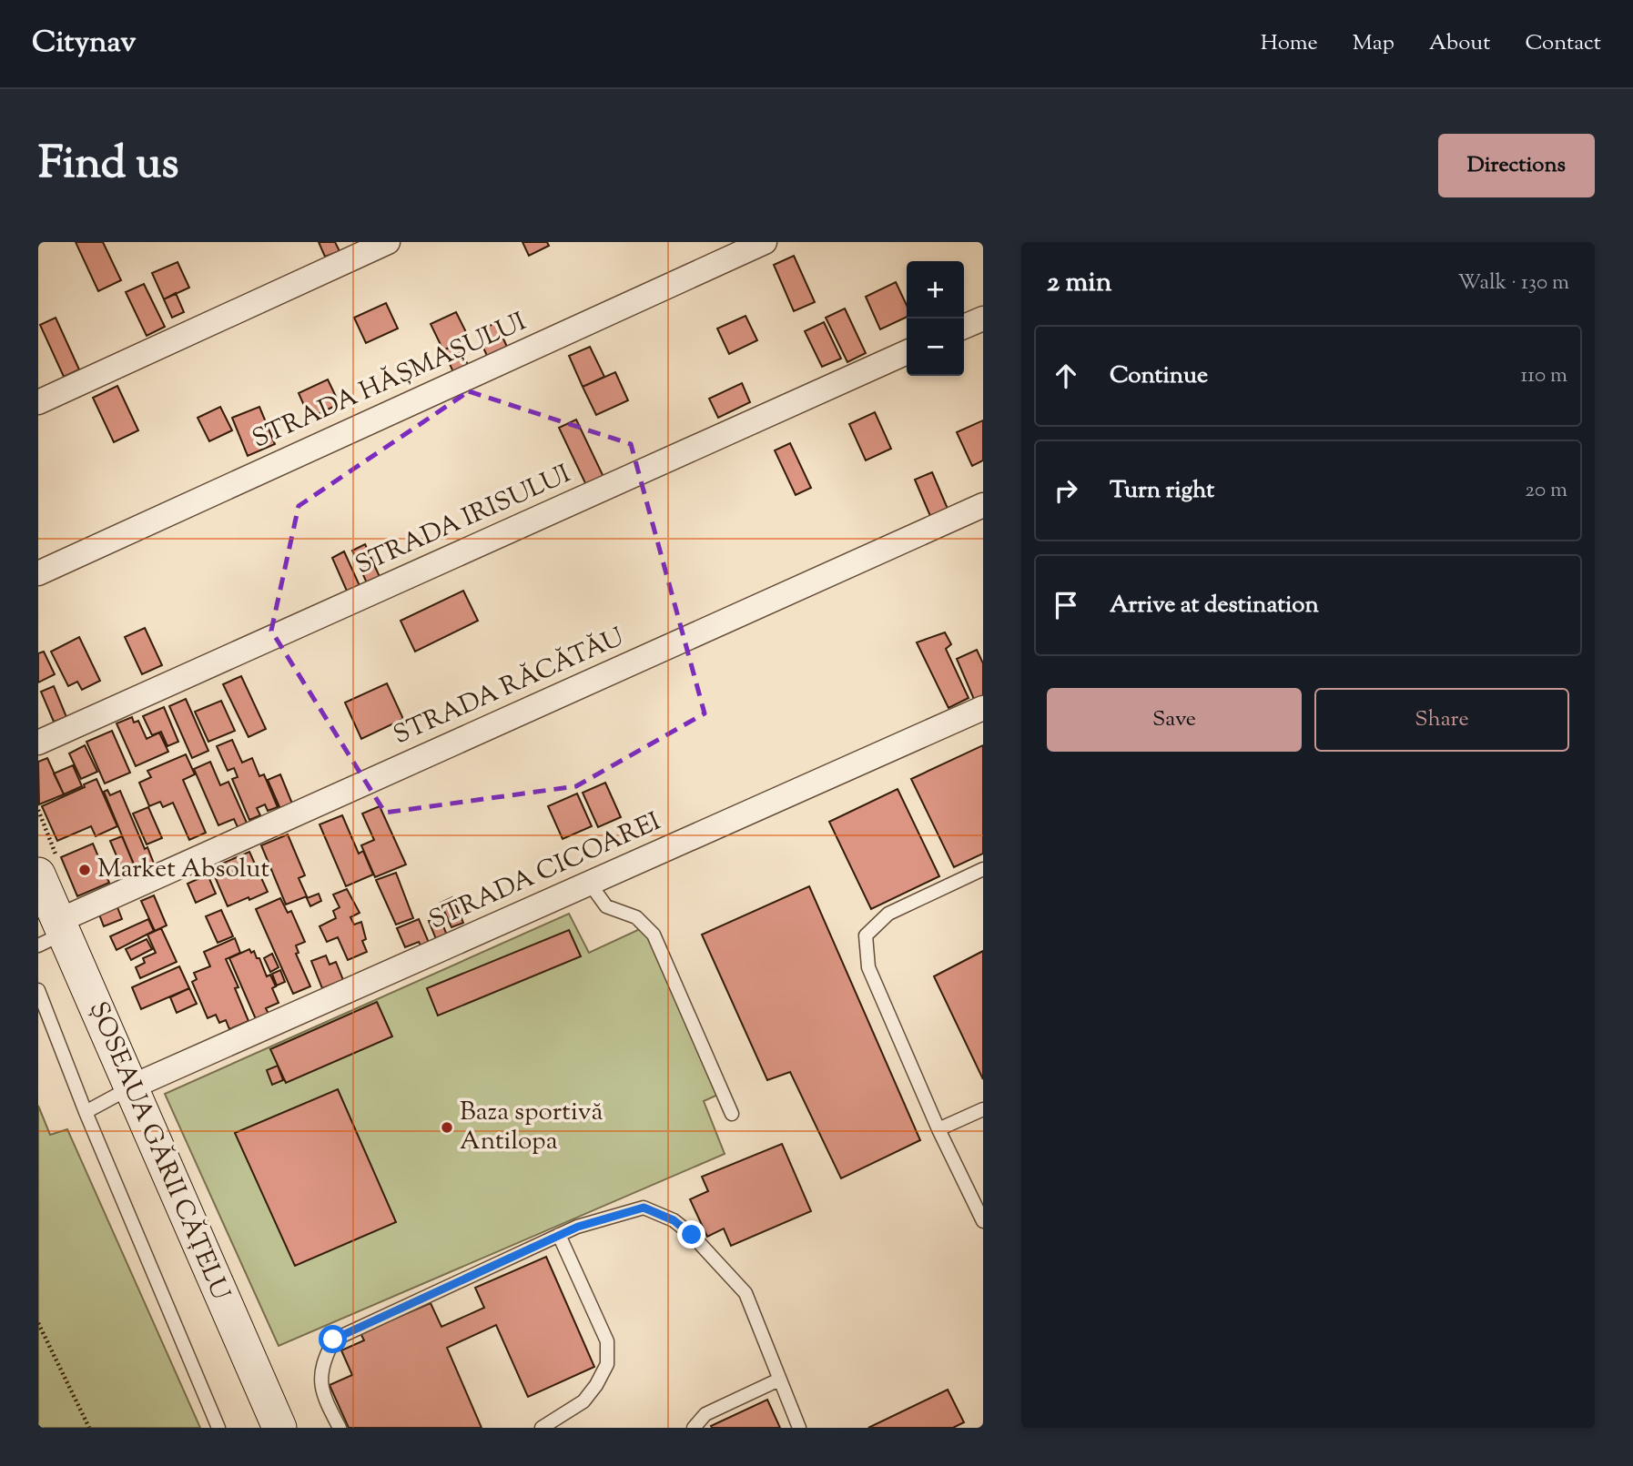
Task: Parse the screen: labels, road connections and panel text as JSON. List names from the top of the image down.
{
  "streets": {
    "main road": ["ȘOSEAUA GĂRII CĂȚELU"],
    "street": [
      "STRADA HĂȘMAȘULUI",
      "STRADA IRISULUI",
      "STRADA RĂCĂTĂU",
      "STRADA CICOAREI"
    ]
  },
  "crossings": [
    ["STRADA RĂCĂTĂU", "ȘOSEAUA GĂRII CĂȚELU"],
    ["STRADA CICOAREI", "ȘOSEAUA GĂRII CĂȚELU"]
  ],
  "places": ["Market Absolut", "Baza sportivă Antilopa"],
  "page": {
    "header": "Citynav",
    "nav": [
      "Home",
      "Map",
      "About",
      "Contact"
    ],
    "title": "Find us",
    "buttons": [
      "Directions",
      ["Save", "Share"]
    ],
    "heading": ["2 min", "Walk · 130 m"],
    "map_buttons": ["+", "−"],
    "list": [
      ["Continue", "110 m"],
      ["Turn right", "20 m"],
      "Arrive at destination"
    ]
  }
}
